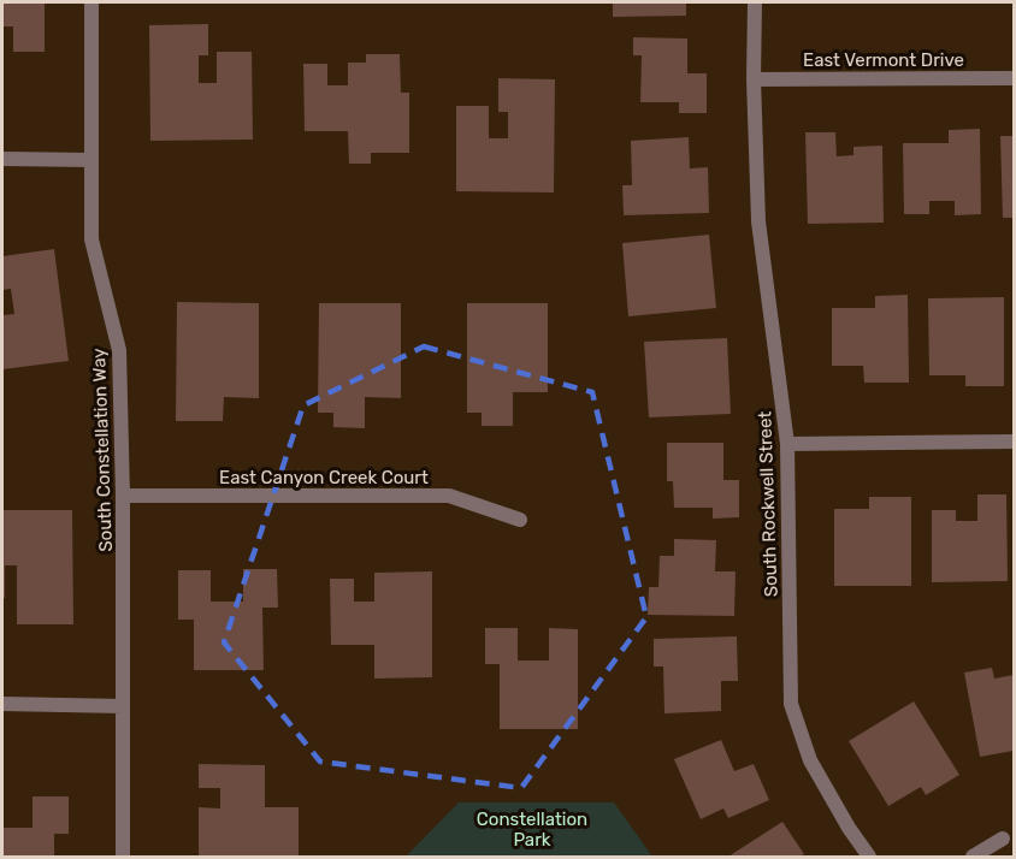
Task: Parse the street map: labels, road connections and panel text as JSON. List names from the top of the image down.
{
  "streets": {
    "street": [
      "East Vermont Drive",
      "South Constellation Way",
      "East Canyon Creek Court",
      "South Rockwell Street"
    ]
  },
  "crossings": [
    ["East Vermont Drive", "South Rockwell Street"],
    ["South Constellation Way", "East Canyon Creek Court"]
  ],
  "parks": ["Constellation Park"]
}
